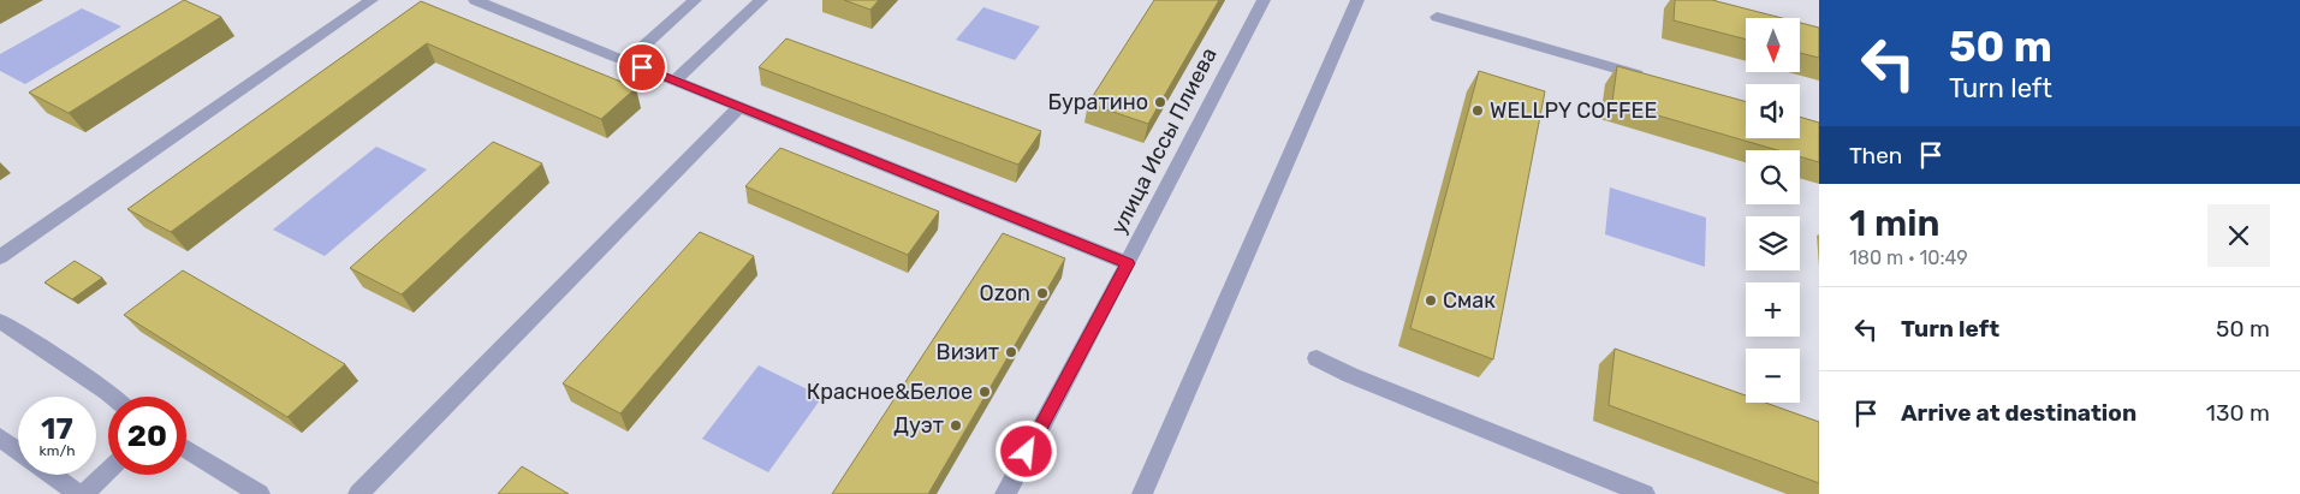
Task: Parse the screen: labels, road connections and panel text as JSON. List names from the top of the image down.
{
  "streets": {
    "street": ["улица Иссы Плиева"]
  },
  "places": [
    "Буратино",
    "WELLPY COFFEE",
    "Ozon",
    "Смак",
    "Визит",
    "Красное&Белое",
    "Дуэт"
  ],
  "north": "bottom",
  "page": {
    "turn": ["50 m", "Turn left"],
    "map_buttons": ["+", "−"],
    "then": "Then",
    "heading": ["1 min", "180 m · 10:49"],
    "list": [
      {
        "name": "Turn left",
        "value": "50 m"
      },
      {
        "name": "Arrive at destination",
        "value": "130 m"
      }
    ],
    "speed": "17 km/h",
    "limit": "20"
  }
}
